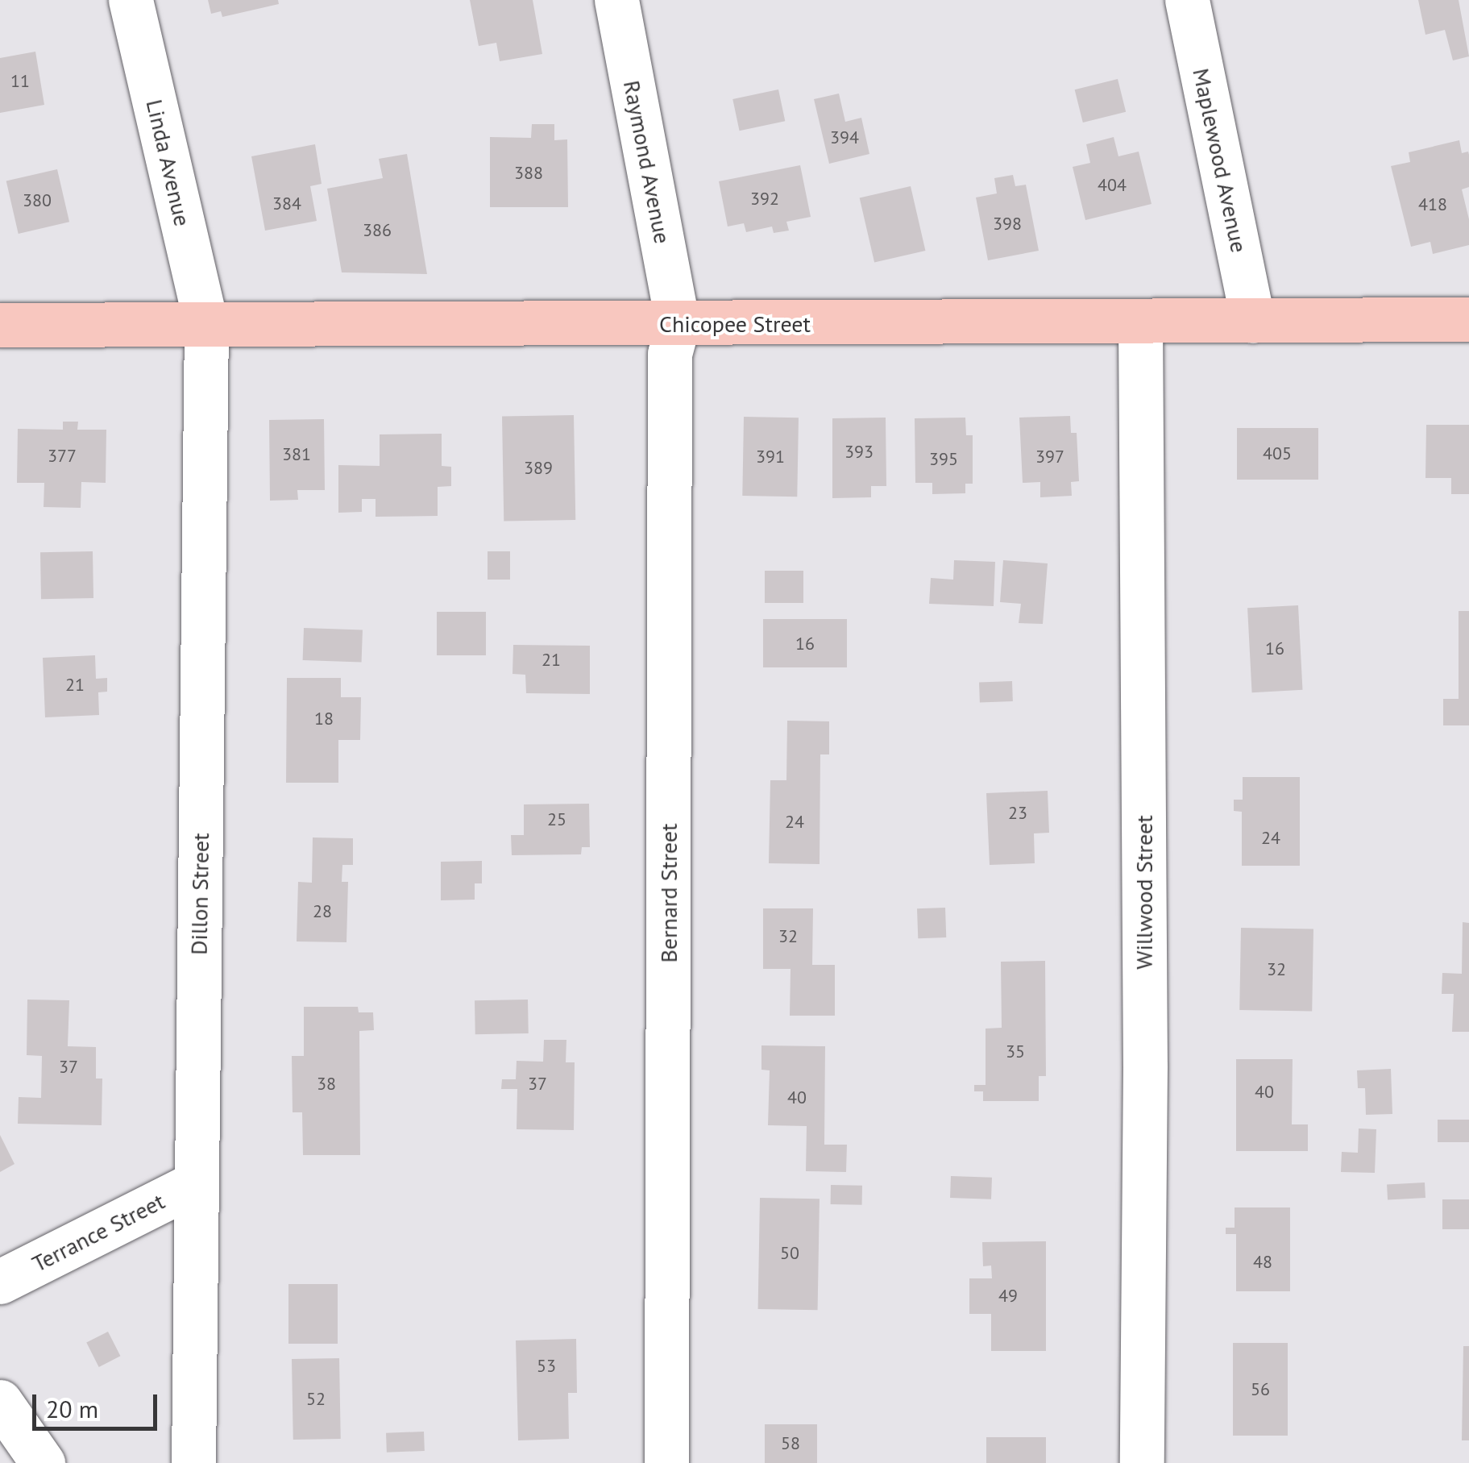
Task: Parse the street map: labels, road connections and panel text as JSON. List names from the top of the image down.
{
  "streets": {
    "main road": ["Chicopee Street"],
    "street": [
      "Maplewood Avenue",
      "Raymond Avenue",
      "Linda Avenue",
      "Willwood Street",
      "Bernard Street",
      "Dillon Street",
      "Terrance Street"
    ]
  },
  "crossings": [
    ["Maplewood Avenue", "Chicopee Street"],
    ["Raymond Avenue", "Chicopee Street"],
    ["Raymond Avenue", "Bernard Street"],
    ["Linda Avenue", "Chicopee Street"],
    ["Linda Avenue", "Dillon Street"],
    ["Chicopee Street", "Willwood Street"],
    ["Chicopee Street", "Bernard Street"],
    ["Chicopee Street", "Dillon Street"],
    ["Dillon Street", "Terrance Street"]
  ],
  "house_numbers": [
    "11",
    "394",
    "388",
    "404",
    "392",
    "380",
    "384",
    "418",
    "398",
    "386",
    "393",
    "405",
    "381",
    "377",
    "391",
    "397",
    "395",
    "389",
    "16",
    "16",
    "21",
    "21",
    "18",
    "23",
    "25",
    "24",
    "24",
    "28",
    "32",
    "32",
    "35",
    "37",
    "38",
    "37",
    "40",
    "40",
    "50",
    "48",
    "49",
    "53",
    "56",
    "52",
    "58"
  ],
  "scale_bar": "20 m"
}
